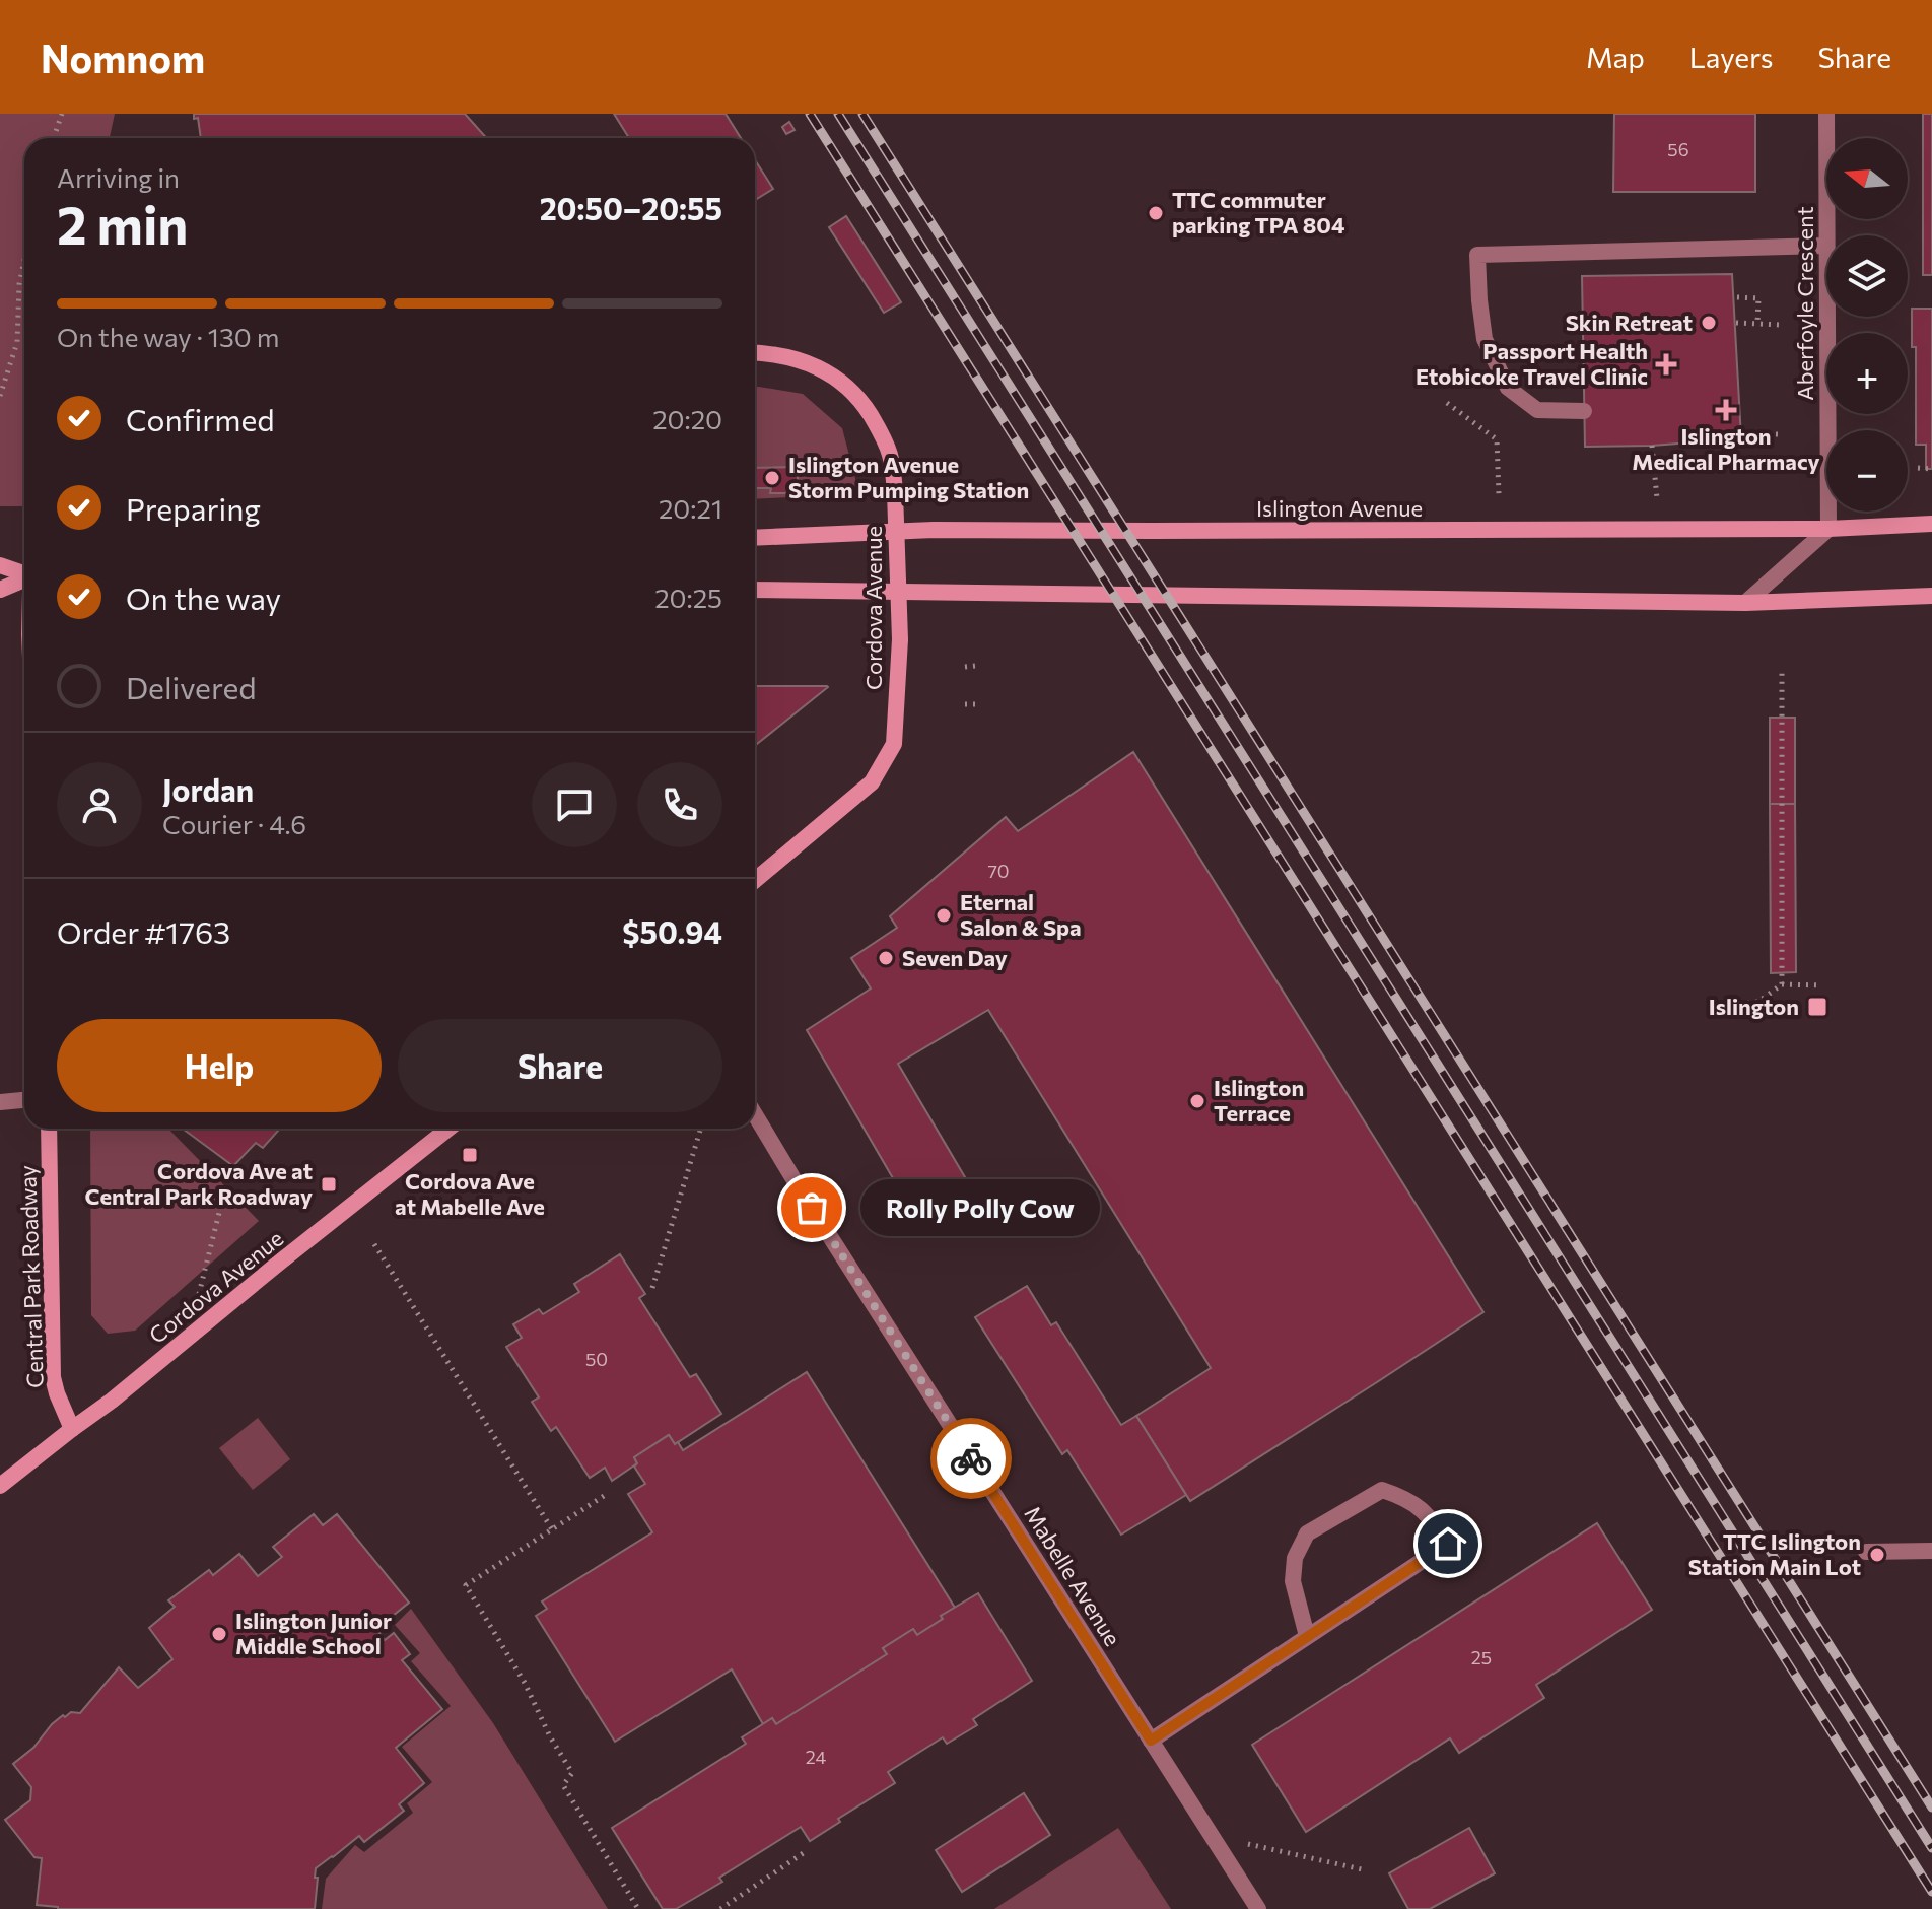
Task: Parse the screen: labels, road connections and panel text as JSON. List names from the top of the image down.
{
  "streets": {
    "main road": ["Islington Avenue", "Cordova Avenue", "Central Park Roadway"],
    "street": ["Aberfoyle Crescent", "Mabelle Avenue"]
  },
  "crossings": [
    ["Aberfoyle Crescent", "Islington Avenue"],
    ["Cordova Avenue", "Central Park Roadway"]
  ],
  "places": {
    "other": [
      "TTC commuter parking TPA 804",
      "Skin Retreat",
      "Islington Avenue Storm Pumping Station",
      "Eternal Salon & Spa",
      "Seven Day",
      "Islington Terrace",
      "Rolly Polly Cow",
      "TTC Islington Station Main Lot",
      "Islington Junior Middle School"
    ],
    "health": ["Passport Health Etobicoke Travel Clinic", "Islington Medical Pharmacy"],
    "transit": ["Islington", "Cordova Ave at Mabelle Ave", "Cordova Ave at Central Park Roadway"]
  },
  "house_numbers": [
    "56",
    "70",
    "50",
    "25",
    "24"
  ],
  "north": "left",
  "page": {
    "header": "Nomnom",
    "nav": ["Map", "Layers", "Share"],
    "map_buttons": ["+", "−"],
    "heading": ["2 min", "Arriving in", "20:50–20:55"],
    "panel": [
      "Jordan",
      "Courier · 4.6",
      "Order #1763",
      "$50.94"
    ],
    "bar": "On the way · 130 m",
    "list": [
      ["Confirmed", "20:20"],
      ["Preparing", "20:21"],
      ["On the way", "20:25"],
      "Delivered"
    ],
    "buttons": ["Help", "Share"],
    "bubble": "Rolly Polly Cow"
  }
}
